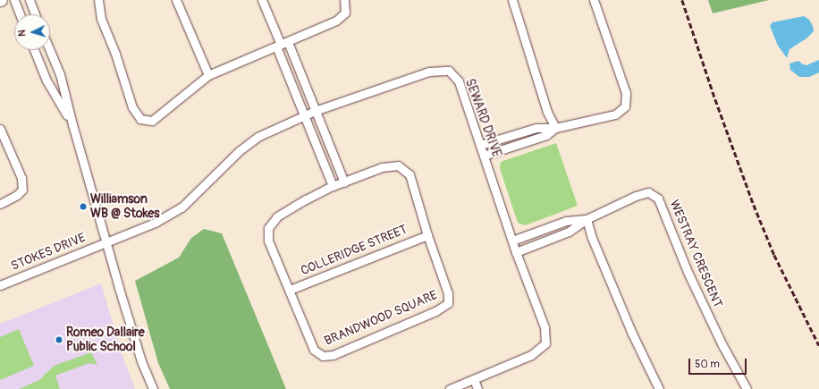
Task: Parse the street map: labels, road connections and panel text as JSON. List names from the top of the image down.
{
  "streets": {
    "street": [
      "SEWARD DRIVE",
      "COLLERIDGE STREET",
      "STOKES DRIVE",
      "WESTRAY CRESCENT",
      "BRANDWOOD SQUARE"
    ]
  },
  "crossings": [
    ["SEWARD DRIVE", "STOKES DRIVE"],
    ["SEWARD DRIVE", "WESTRAY CRESCENT"],
    ["COLLERIDGE STREET", "BRANDWOOD SQUARE"]
  ],
  "places": ["Williamson WB @ Stokes", "Romeo Dallaire Public School"],
  "scale_bar": "50 m",
  "north": "left"
}
